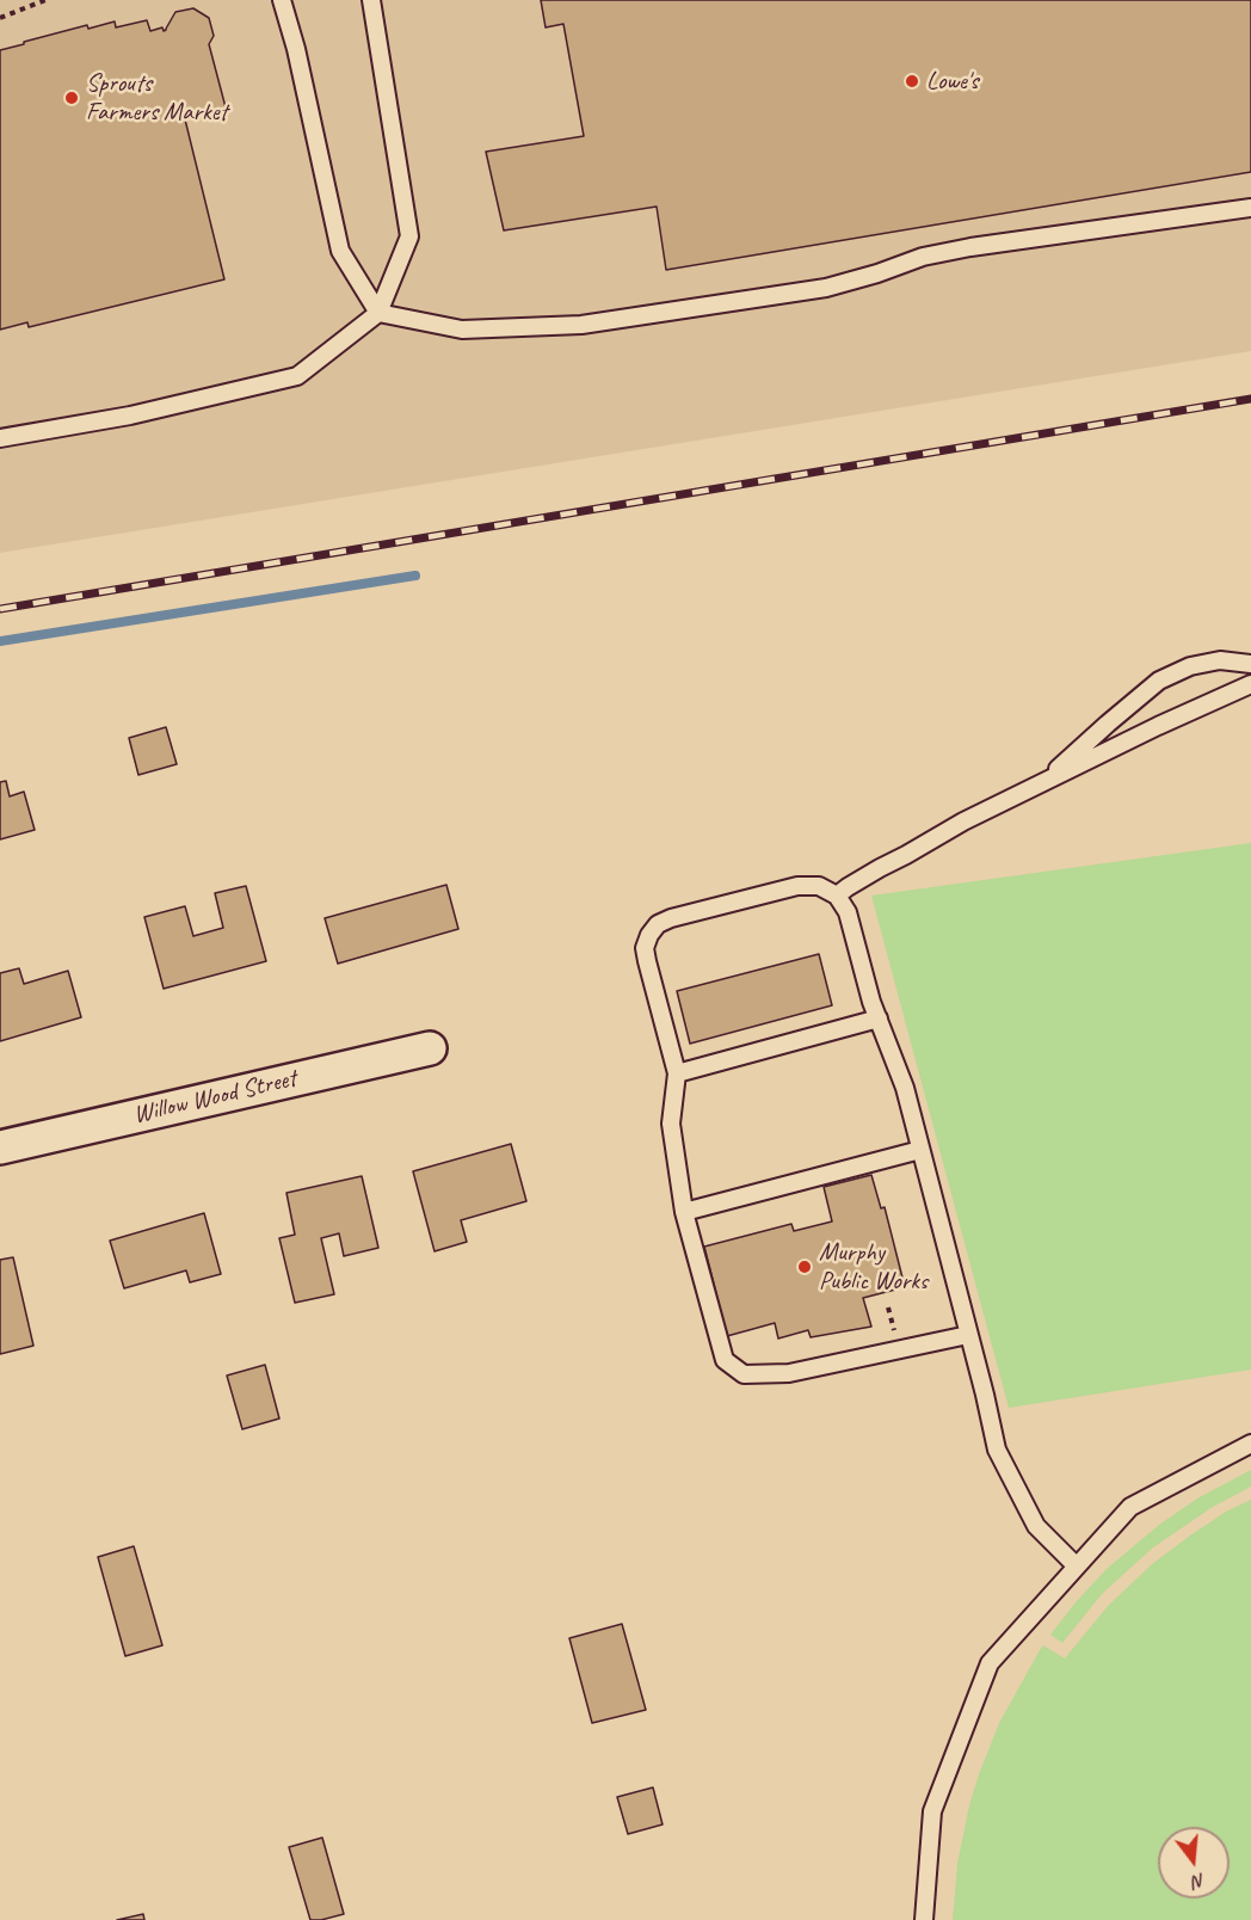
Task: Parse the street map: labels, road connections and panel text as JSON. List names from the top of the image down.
{
  "streets": {
    "street": ["Willow Wood Street"]
  },
  "places": ["Lowe's", "Sprouts Farmers Market", "Murphy Public Works"],
  "north": "bottom"
}
